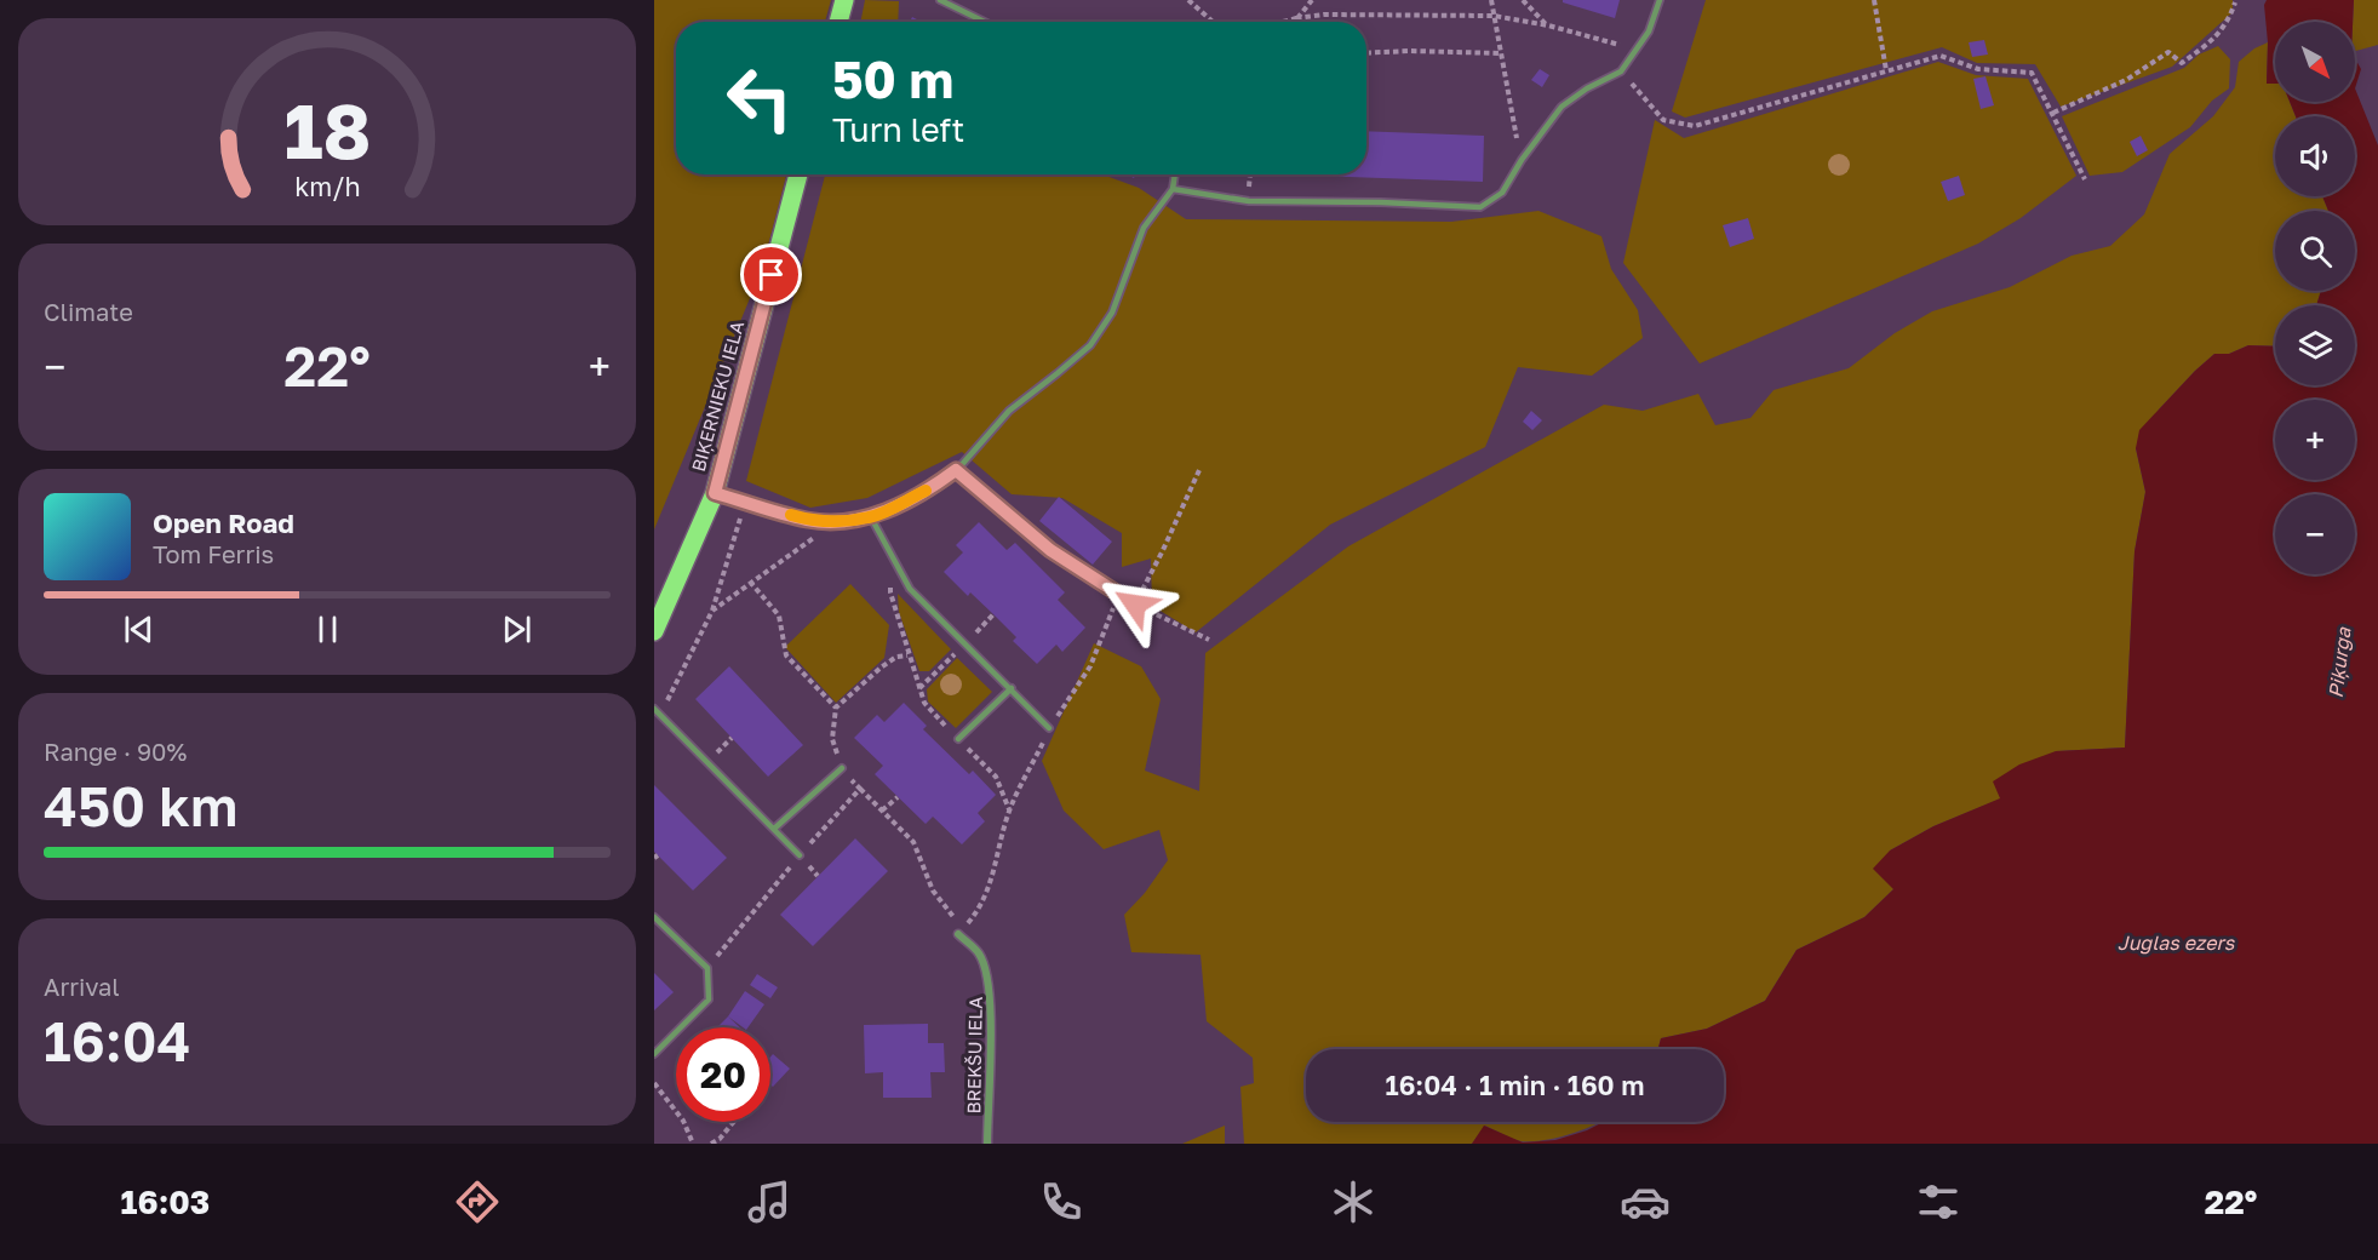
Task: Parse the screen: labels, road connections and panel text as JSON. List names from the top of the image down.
{
  "streets": {
    "main road": ["BIĶERNIEKU IELA"],
    "street": ["BREKŠU IELA"]
  },
  "water": ["Piķurga", "Juglas ezers"],
  "north": "bottom right",
  "page": {
    "map_buttons": ["+", "−"],
    "turn": ["50 m", "Turn left"],
    "tile": [
      "Climate",
      ["Range · 90%", "450 km"],
      ["Arrival", "16:04"]
    ],
    "heat": ["−", "22°", "+"],
    "song": ["Open Road", "Tom Ferris"],
    "limit": "20",
    "trip": "16:04 · 1 min · 160 m",
    "tabs": ["16:03", "22°"],
    "gauge": ["18", "km/h"]
  }
}
